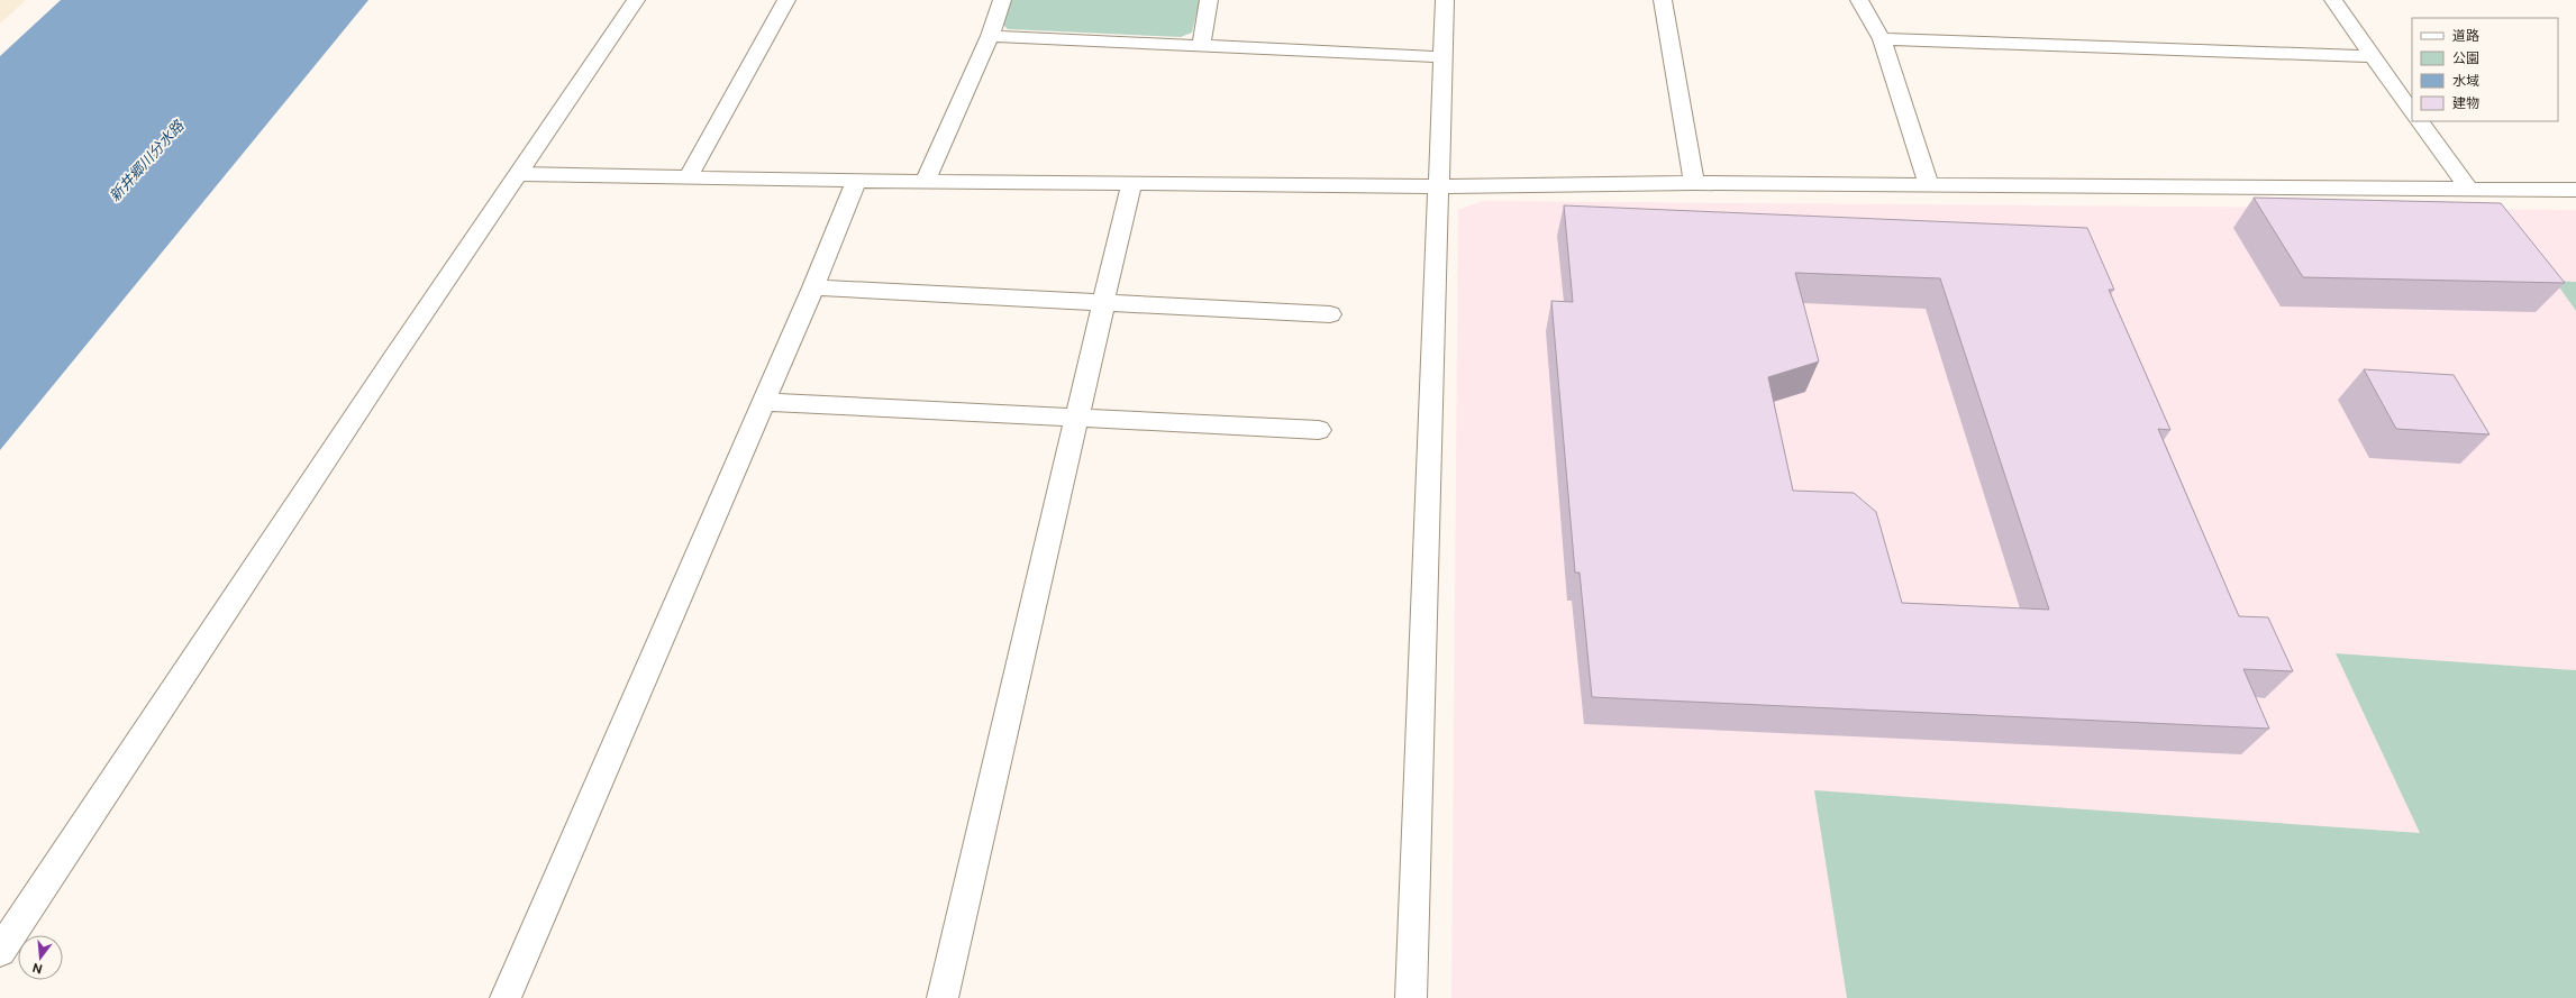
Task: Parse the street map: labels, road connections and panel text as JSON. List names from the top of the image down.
{
  "water": ["新井郷川分水路"],
  "legend": [
    "道路",
    "公園",
    "水域",
    "建物"
  ],
  "north": "bottom"
}
